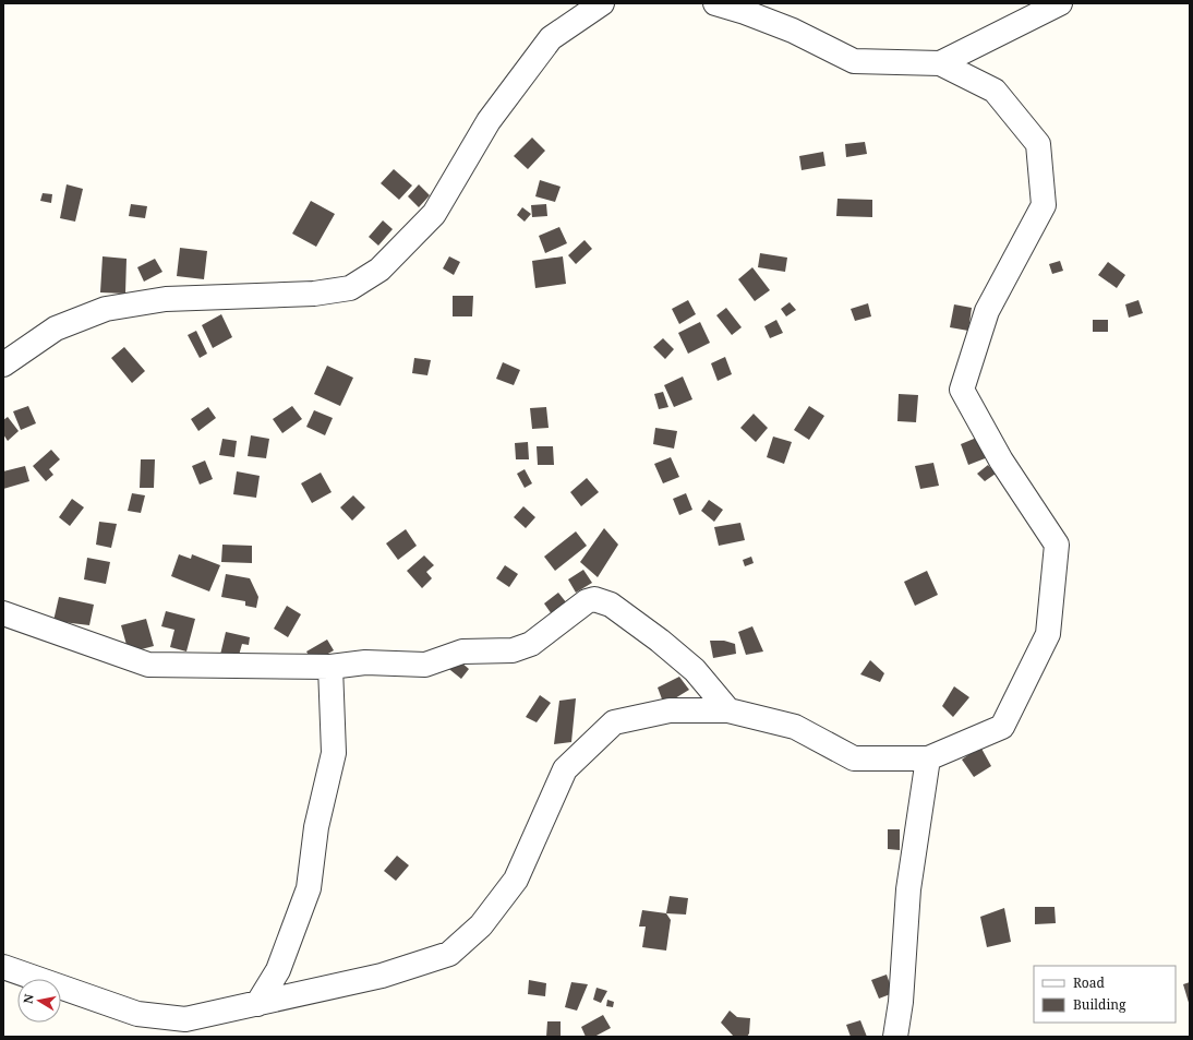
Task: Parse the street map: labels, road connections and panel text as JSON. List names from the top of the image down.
{
  "legend": ["Road", "Building"],
  "north": "left"
}
